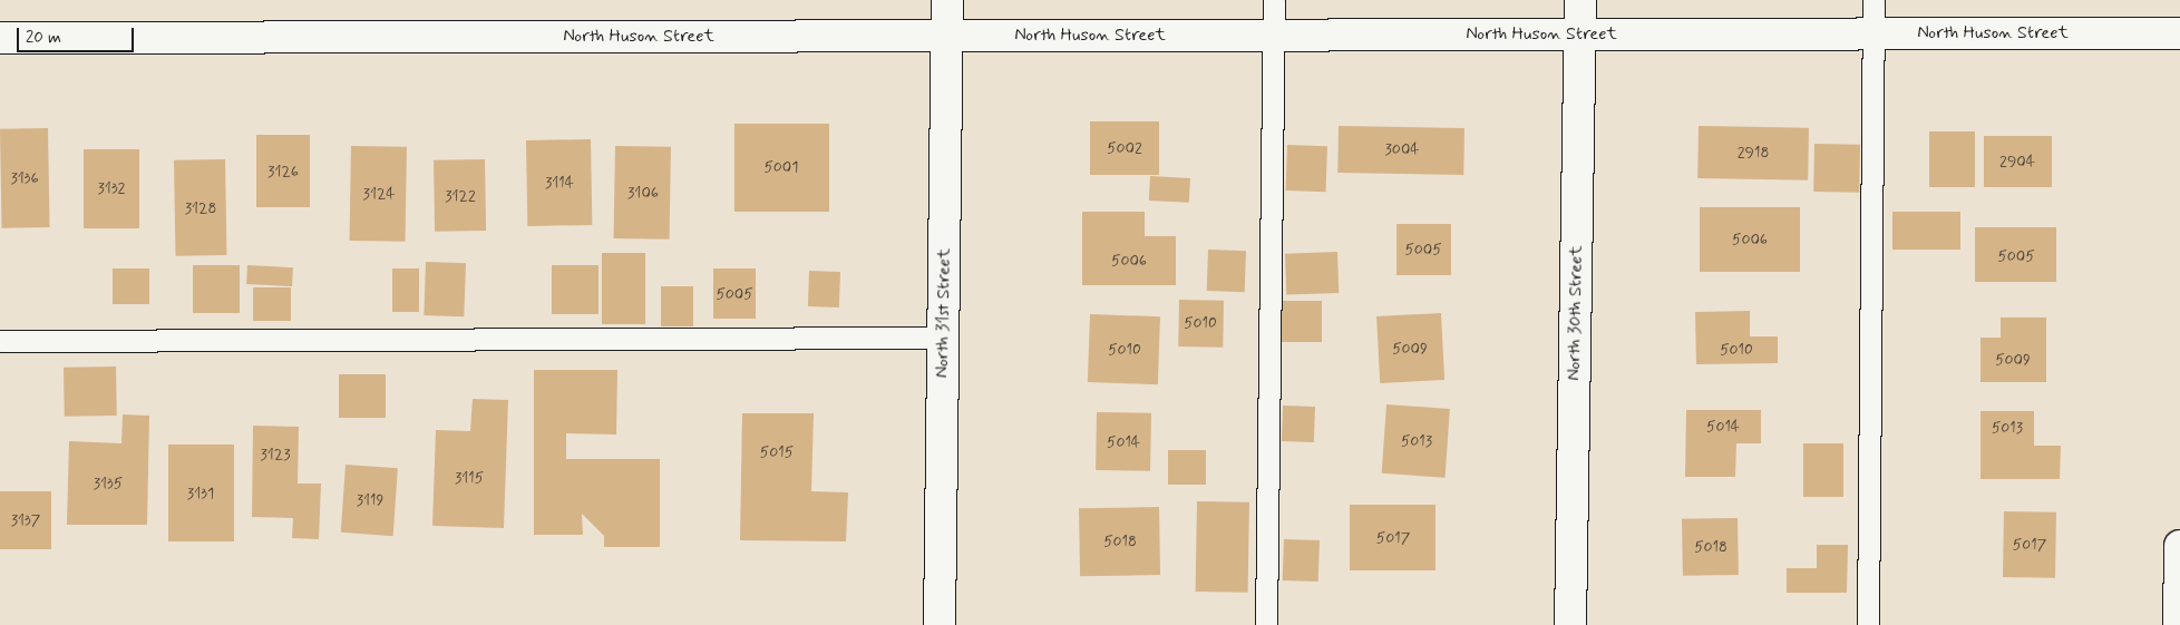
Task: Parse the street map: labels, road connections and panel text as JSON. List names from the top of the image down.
{
  "streets": {
    "street": ["North Huson Street", "North 31st Street", "North 30th Street"]
  },
  "crossings": [
    ["North Huson Street", "North 31st Street"],
    ["North Huson Street", "North 30th Street"]
  ],
  "house_numbers": [
    "5002",
    "3004",
    "2918",
    "2904",
    "5001",
    "3126",
    "3136",
    "3114",
    "3132",
    "3106",
    "3124",
    "3122",
    "3128",
    "5006",
    "5005",
    "5005",
    "5006",
    "5005",
    "5010",
    "5009",
    "5010",
    "5010",
    "5009",
    "5014",
    "5013",
    "5013",
    "5014",
    "5015",
    "3123",
    "3115",
    "3135",
    "3131",
    "3119",
    "3137",
    "5017",
    "5018",
    "5017",
    "5018"
  ],
  "scale_bar": "20 m"
}
